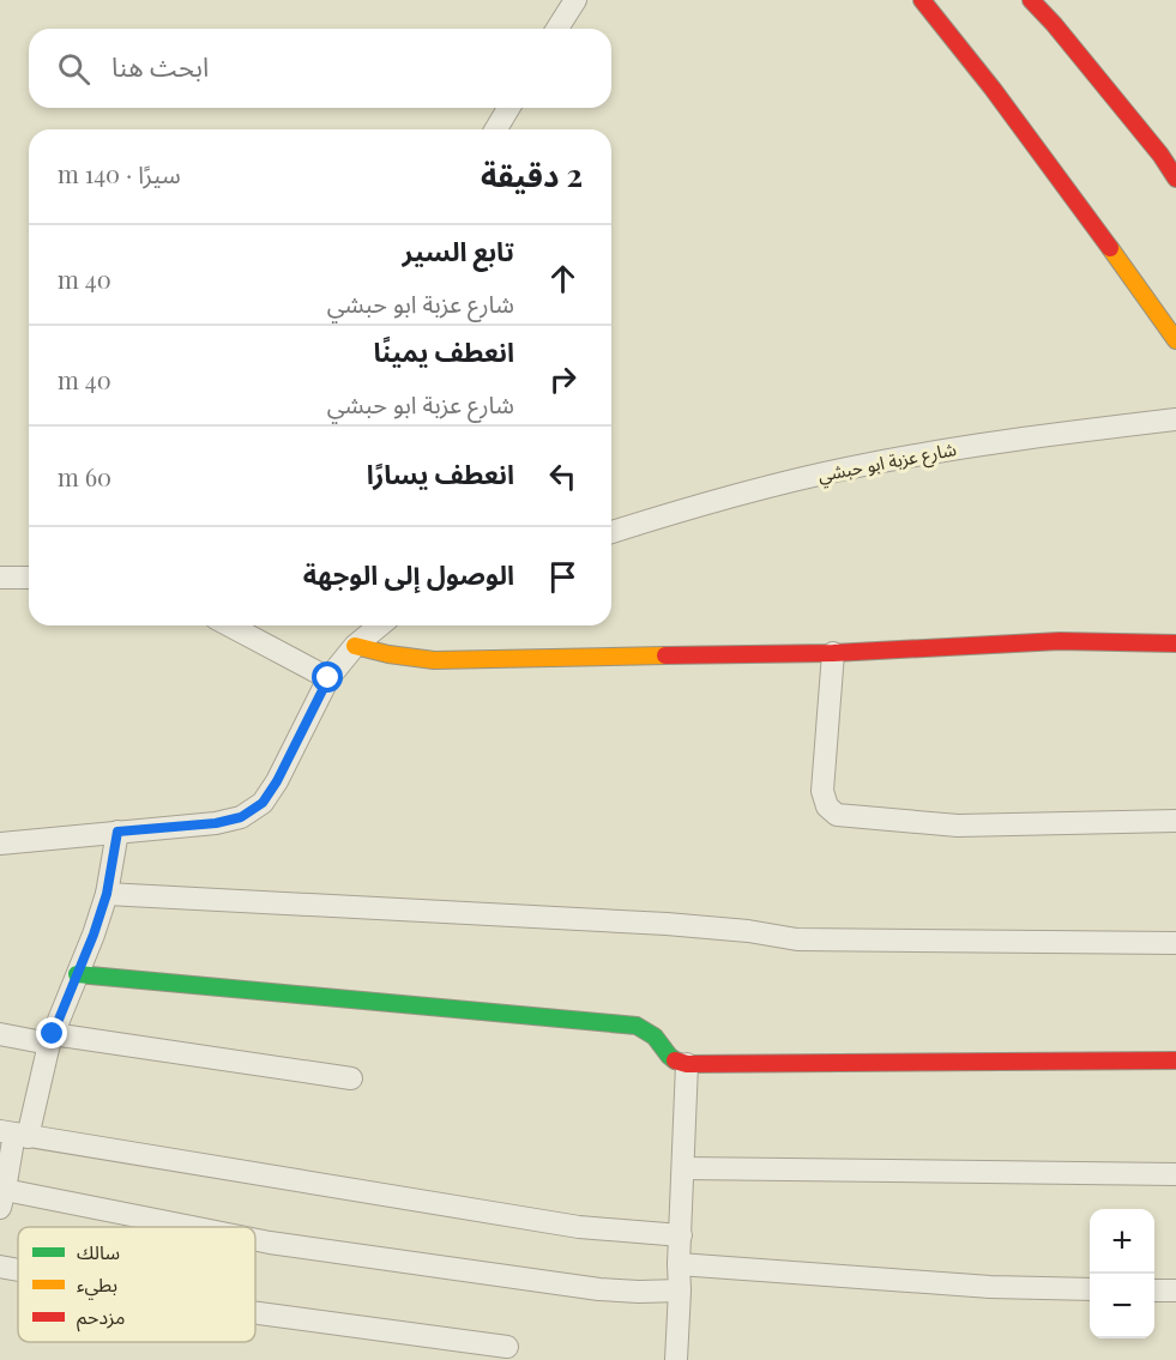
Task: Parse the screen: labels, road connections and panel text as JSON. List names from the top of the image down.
{
  "streets": {
    "street": ["شارع عزبة ابو حبشي"]
  },
  "legend": ["سالك", "بطيء", "مزدحم"],
  "page": {
    "search": "ابحث هنا",
    "heading": ["2 دقيقة", "سيرًا · 140 m"],
    "list": [
      ["تابع السير", "شارع عزبة ابو حبشي", "40 m"],
      ["انعطف يمينًا", "شارع عزبة ابو حبشي", "40 m"],
      ["انعطف يسارًا", "60 m"],
      "الوصول إلى الوجهة"
    ],
    "map_buttons": ["+", "−"]
  }
}
